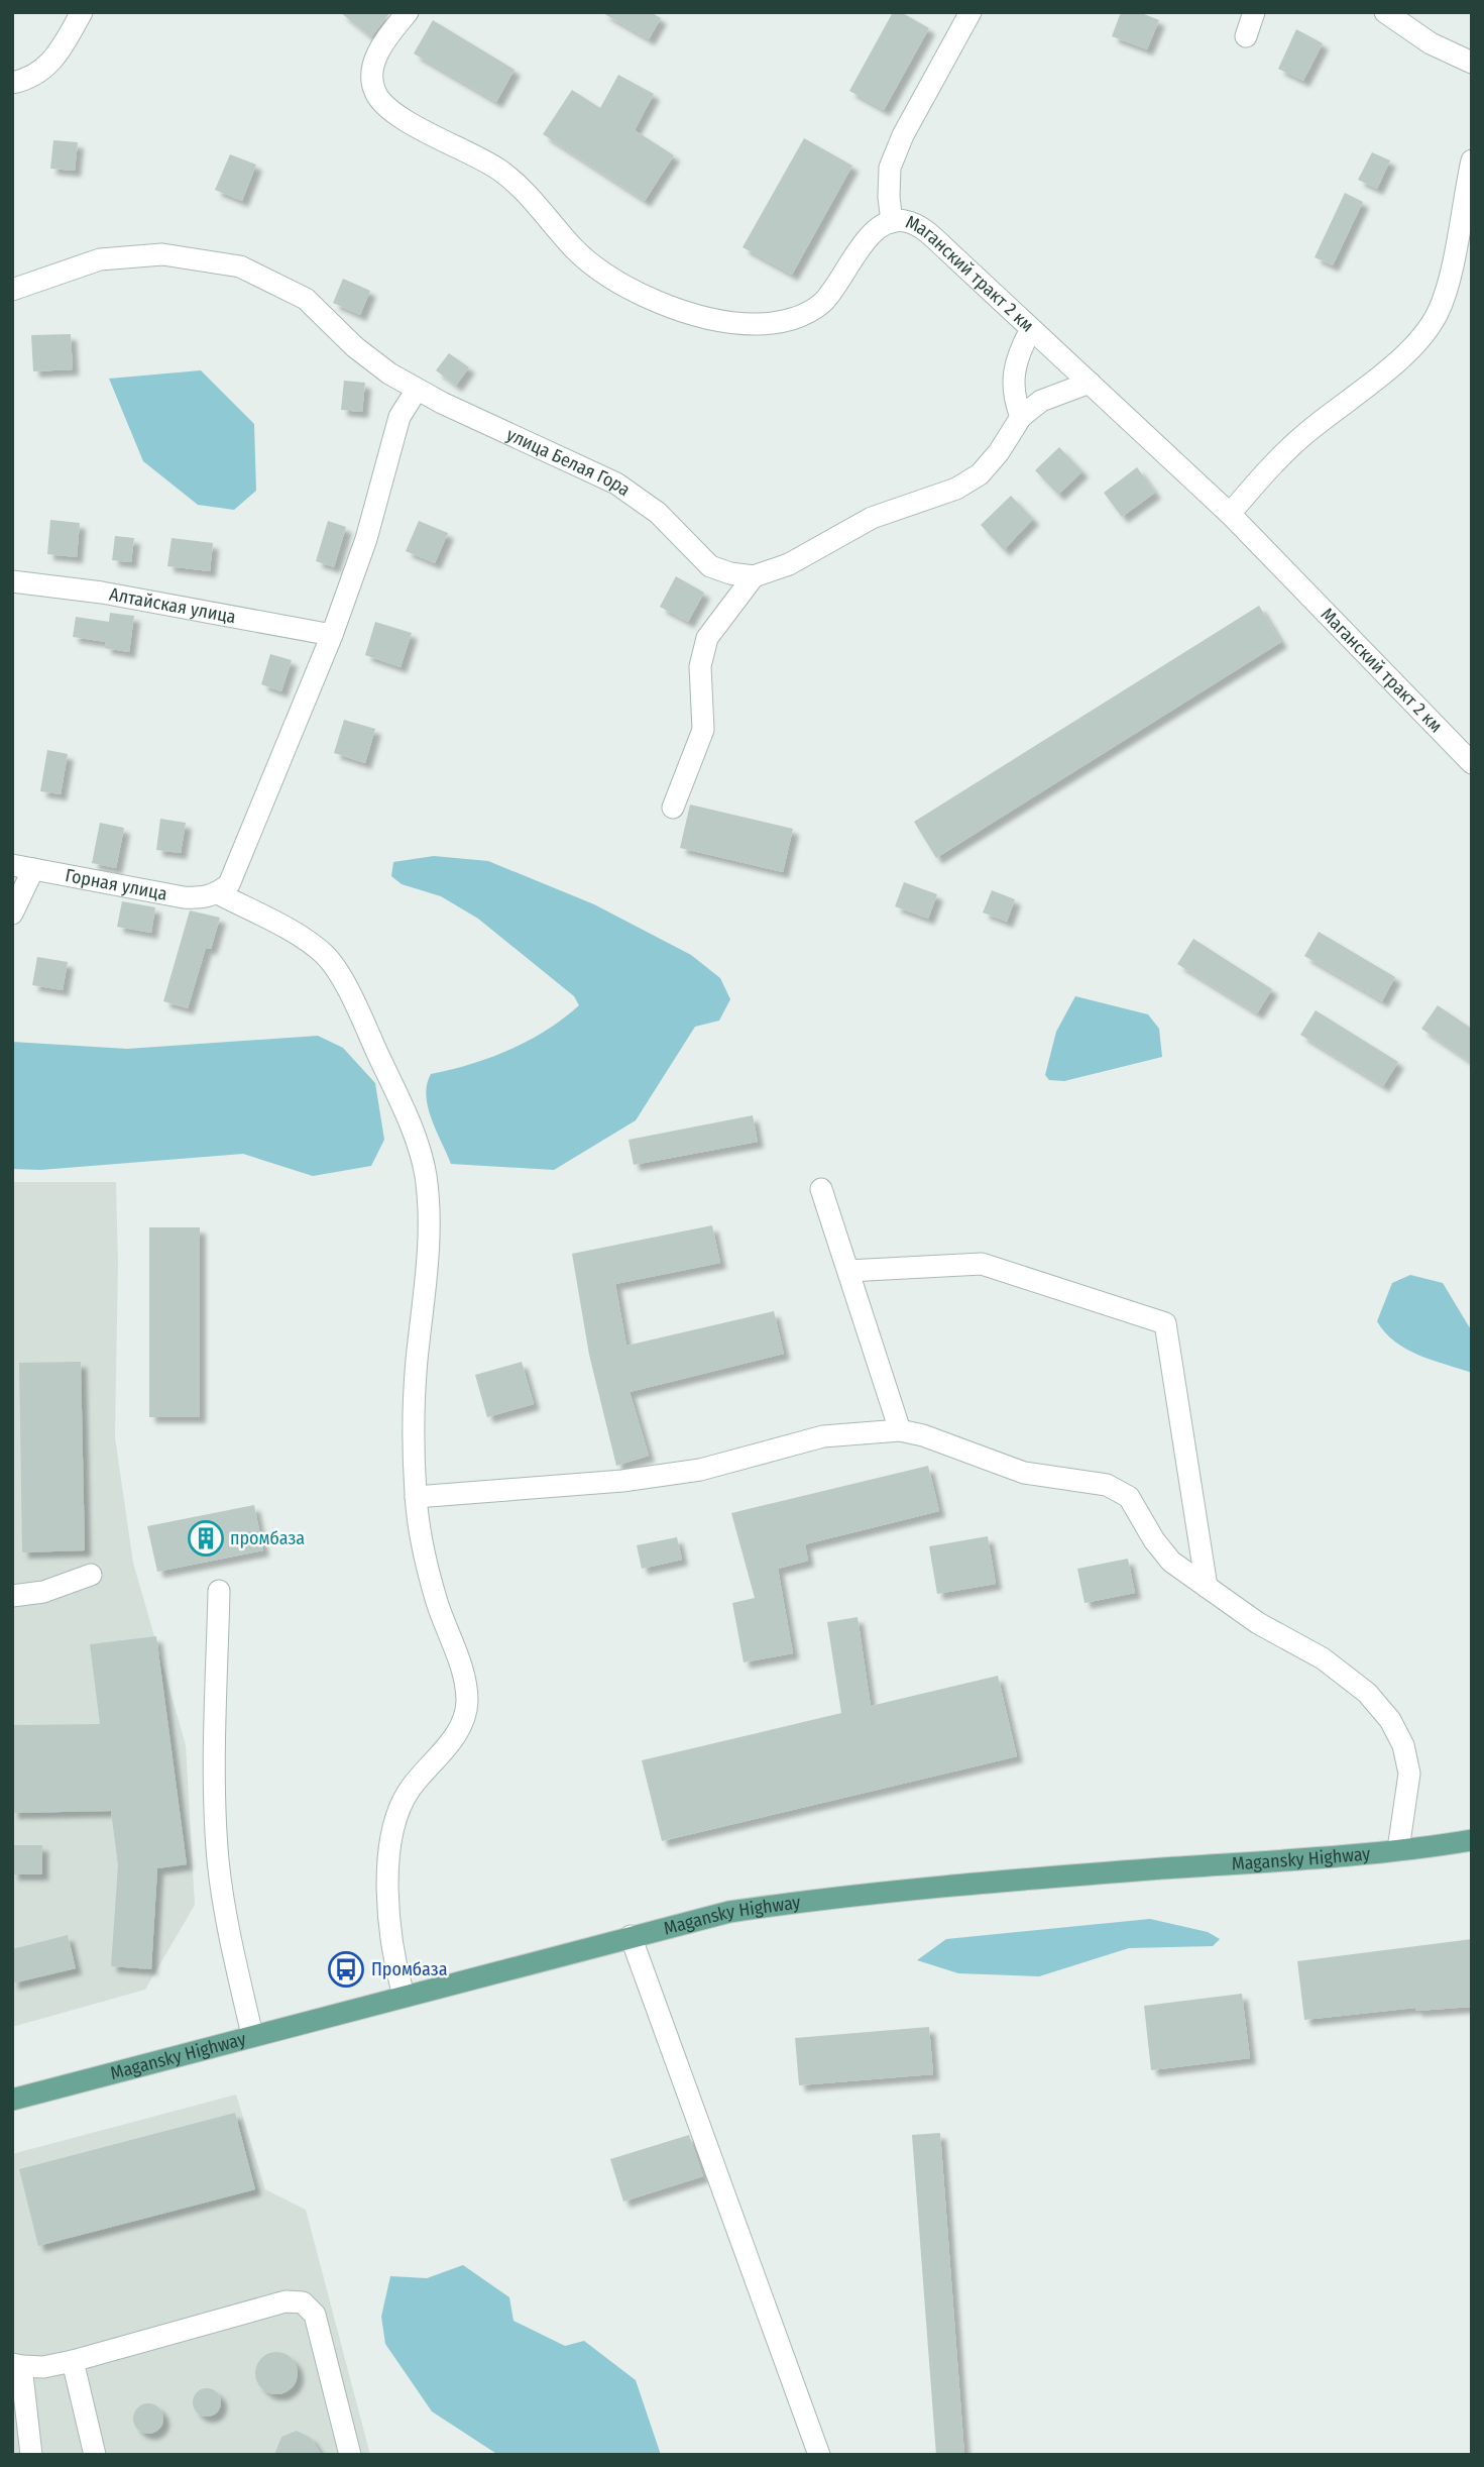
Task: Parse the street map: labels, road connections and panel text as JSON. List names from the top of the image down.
{
  "streets": {
    "main road": ["Magansky Highway"],
    "street": [
      "Маганский тракт 2 км",
      "улица Белая Гора",
      "Алтайская улица",
      "Горная улица"
    ]
  },
  "crossings": [
    ["Маганский тракт 2 км", "улица Белая Гора"]
  ],
  "places": {
    "building": ["промбаза"],
    "bus stop": ["Промбаза"]
  }
}
